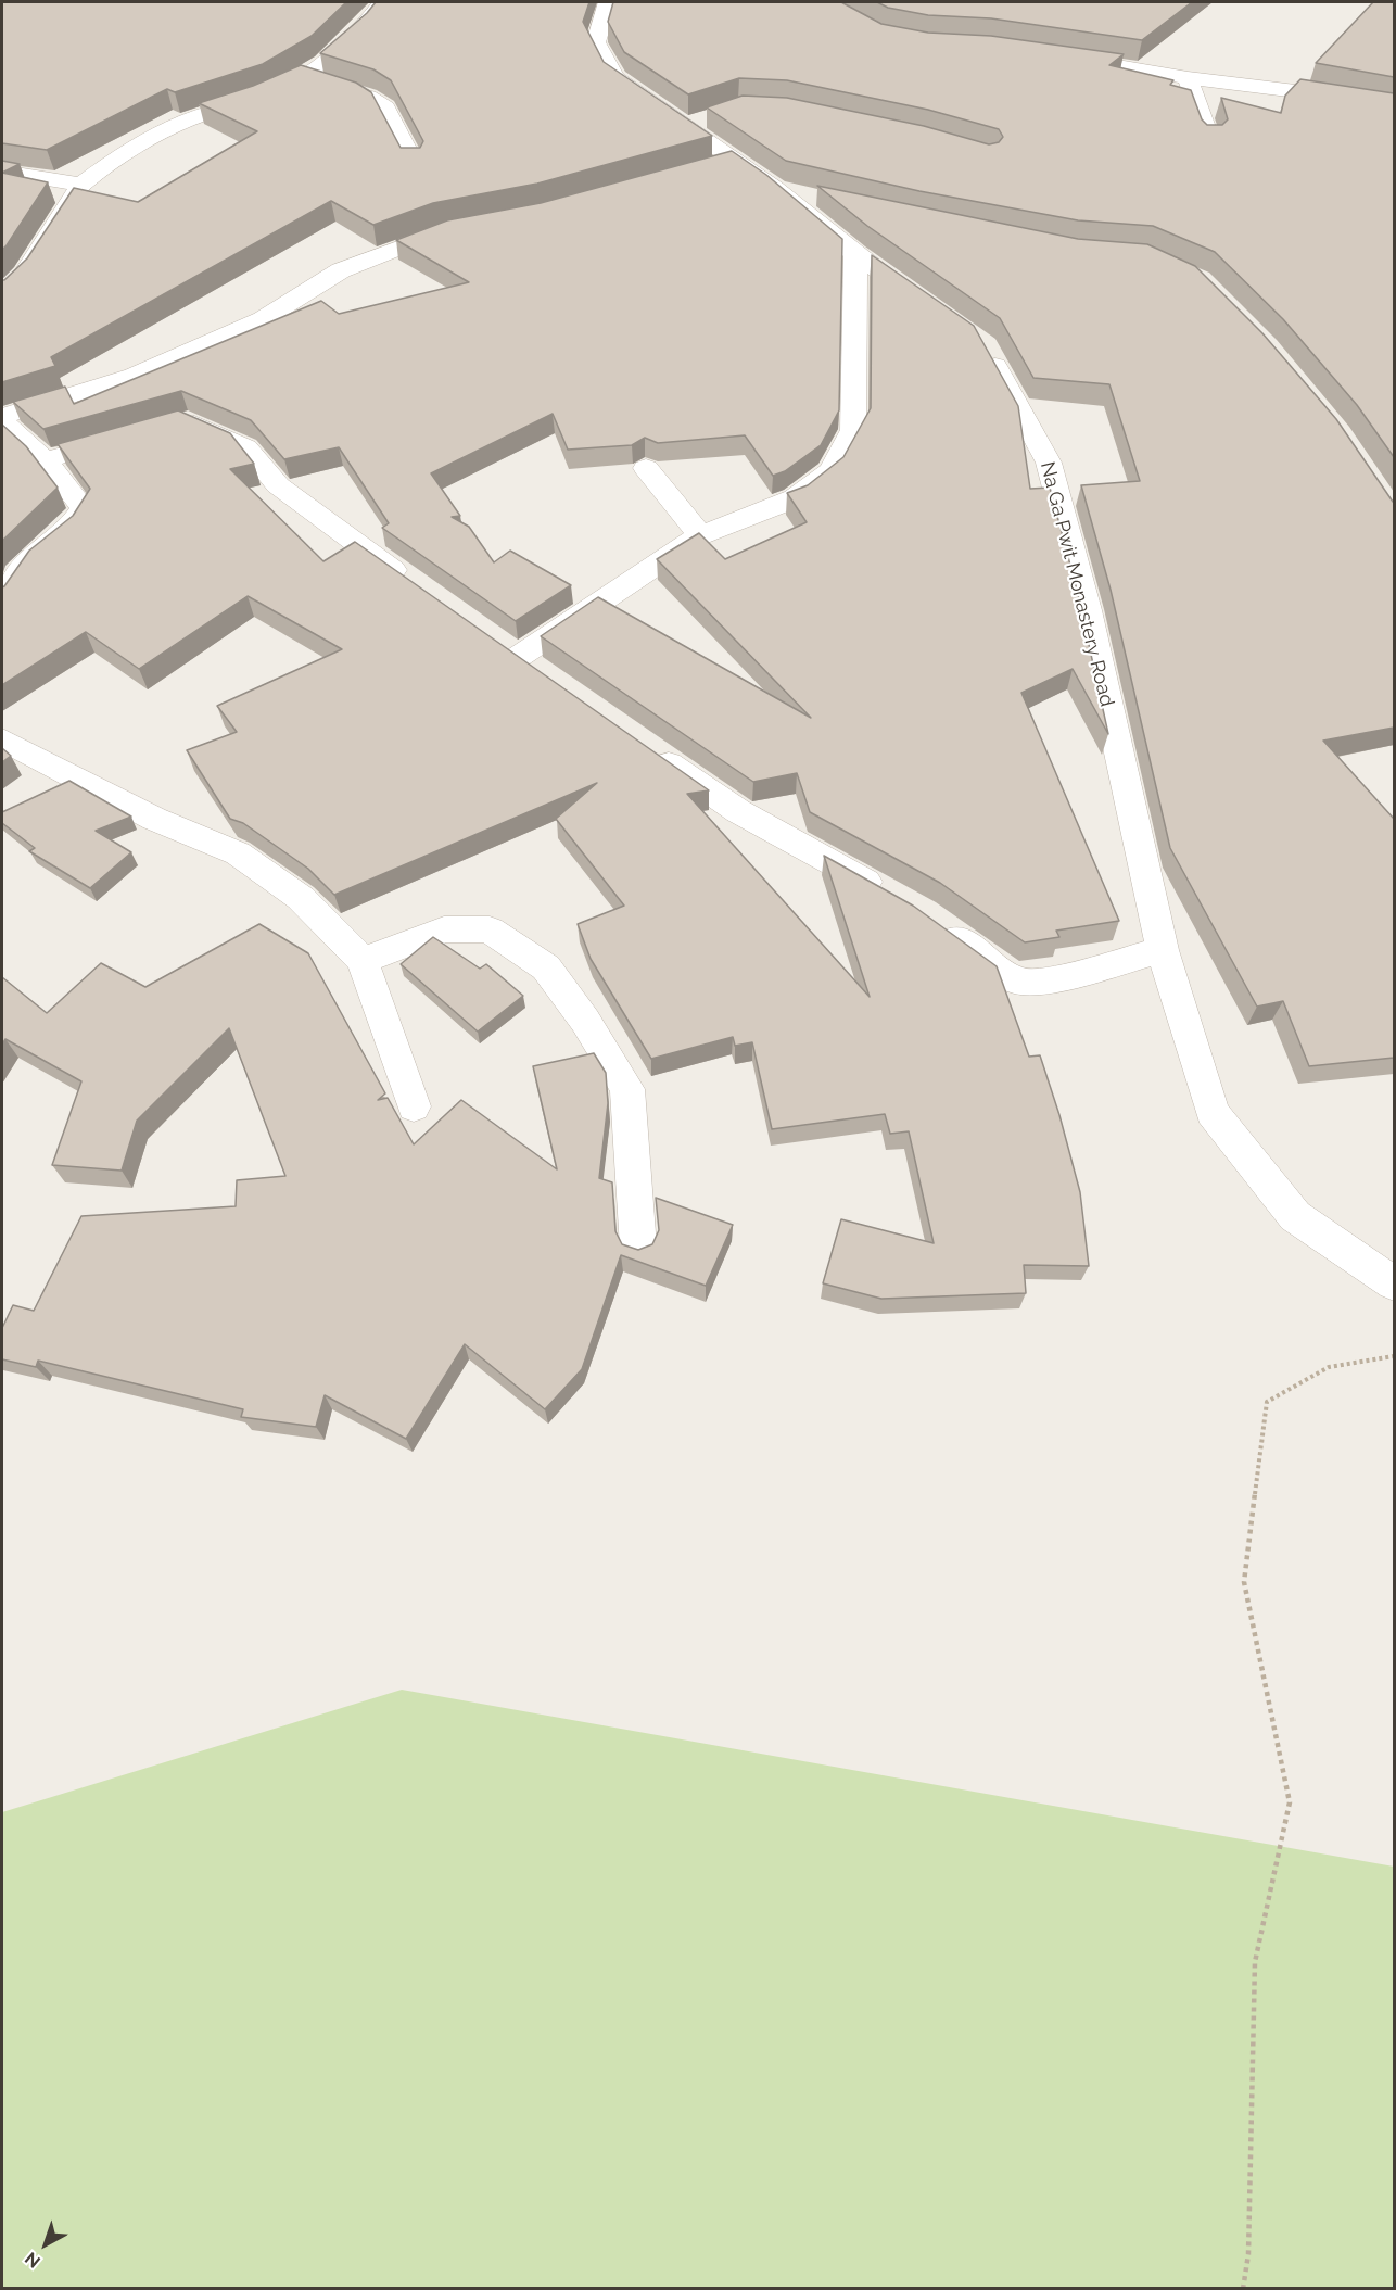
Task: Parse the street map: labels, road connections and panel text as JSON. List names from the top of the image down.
{
  "streets": {
    "street": ["Na Ga Pwit Monastery Road"]
  },
  "north": "bottom left"
}
